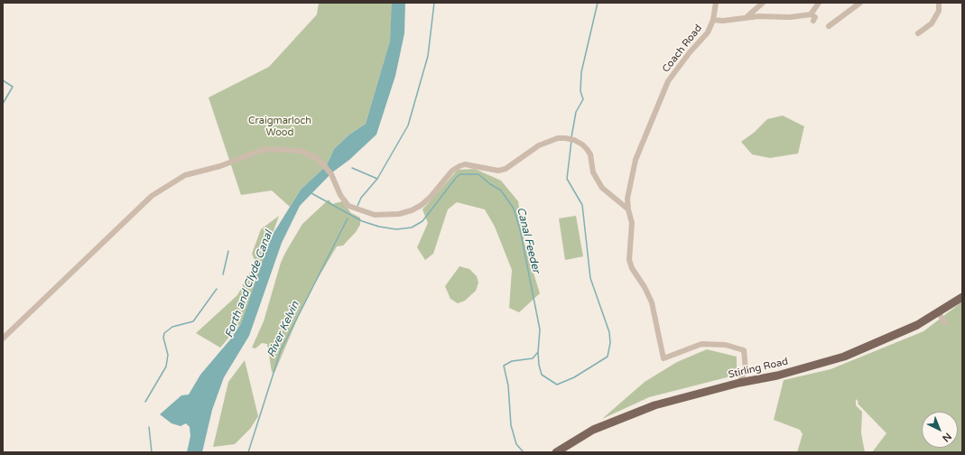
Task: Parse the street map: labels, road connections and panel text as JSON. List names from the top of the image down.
{
  "streets": {
    "main road": ["Stirling Road"],
    "street": ["Coach Road"]
  },
  "water": ["Canal Feeder", "Forth and Clyde Canal", "River Kelvin"],
  "parks": ["Craigmarloch Wood"],
  "north": "bottom right"
}
